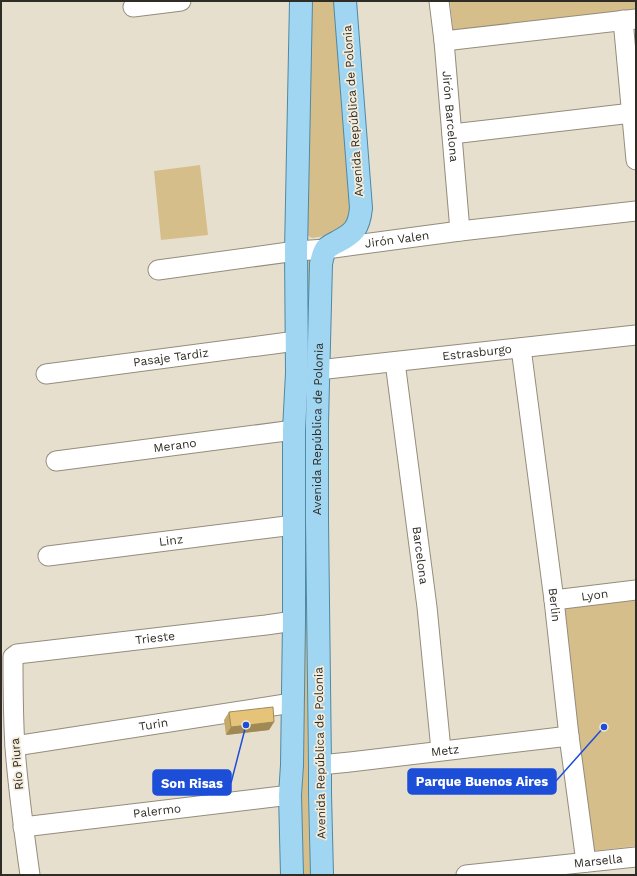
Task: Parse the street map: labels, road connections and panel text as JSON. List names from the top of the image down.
{
  "streets": {
    "main road": ["Avenida República de Polonia"],
    "street": [
      "Jirón Barcelona",
      "Jirón Valen",
      "Estrasburgo",
      "Pasaje Tardiz",
      "Merano",
      "Linz",
      "Barcelona",
      "Lyon",
      "Berlin",
      "Trieste",
      "Turin",
      "Metz",
      "Río Piura",
      "Palermo",
      "Marsella"
    ]
  },
  "crossings": [
    ["Avenida República de Polonia", "Jirón Valen"],
    ["Avenida República de Polonia", "Estrasburgo"],
    ["Avenida República de Polonia", "Pasaje Tardiz"],
    ["Avenida República de Polonia", "Merano"],
    ["Avenida República de Polonia", "Linz"],
    ["Avenida República de Polonia", "Trieste"],
    ["Avenida República de Polonia", "Turin"],
    ["Avenida República de Polonia", "Metz"],
    ["Avenida República de Polonia", "Palermo"],
    ["Jirón Barcelona", "Jirón Valen"],
    ["Estrasburgo", "Barcelona"],
    ["Estrasburgo", "Berlin"],
    ["Barcelona", "Metz"],
    ["Lyon", "Berlin"],
    ["Berlin", "Metz"],
    ["Berlin", "Marsella"],
    ["Trieste", "Río Piura"],
    ["Turin", "Río Piura"],
    ["Río Piura", "Palermo"]
  ],
  "places": ["Son Risas", "Parque Buenos Aires"]
}
